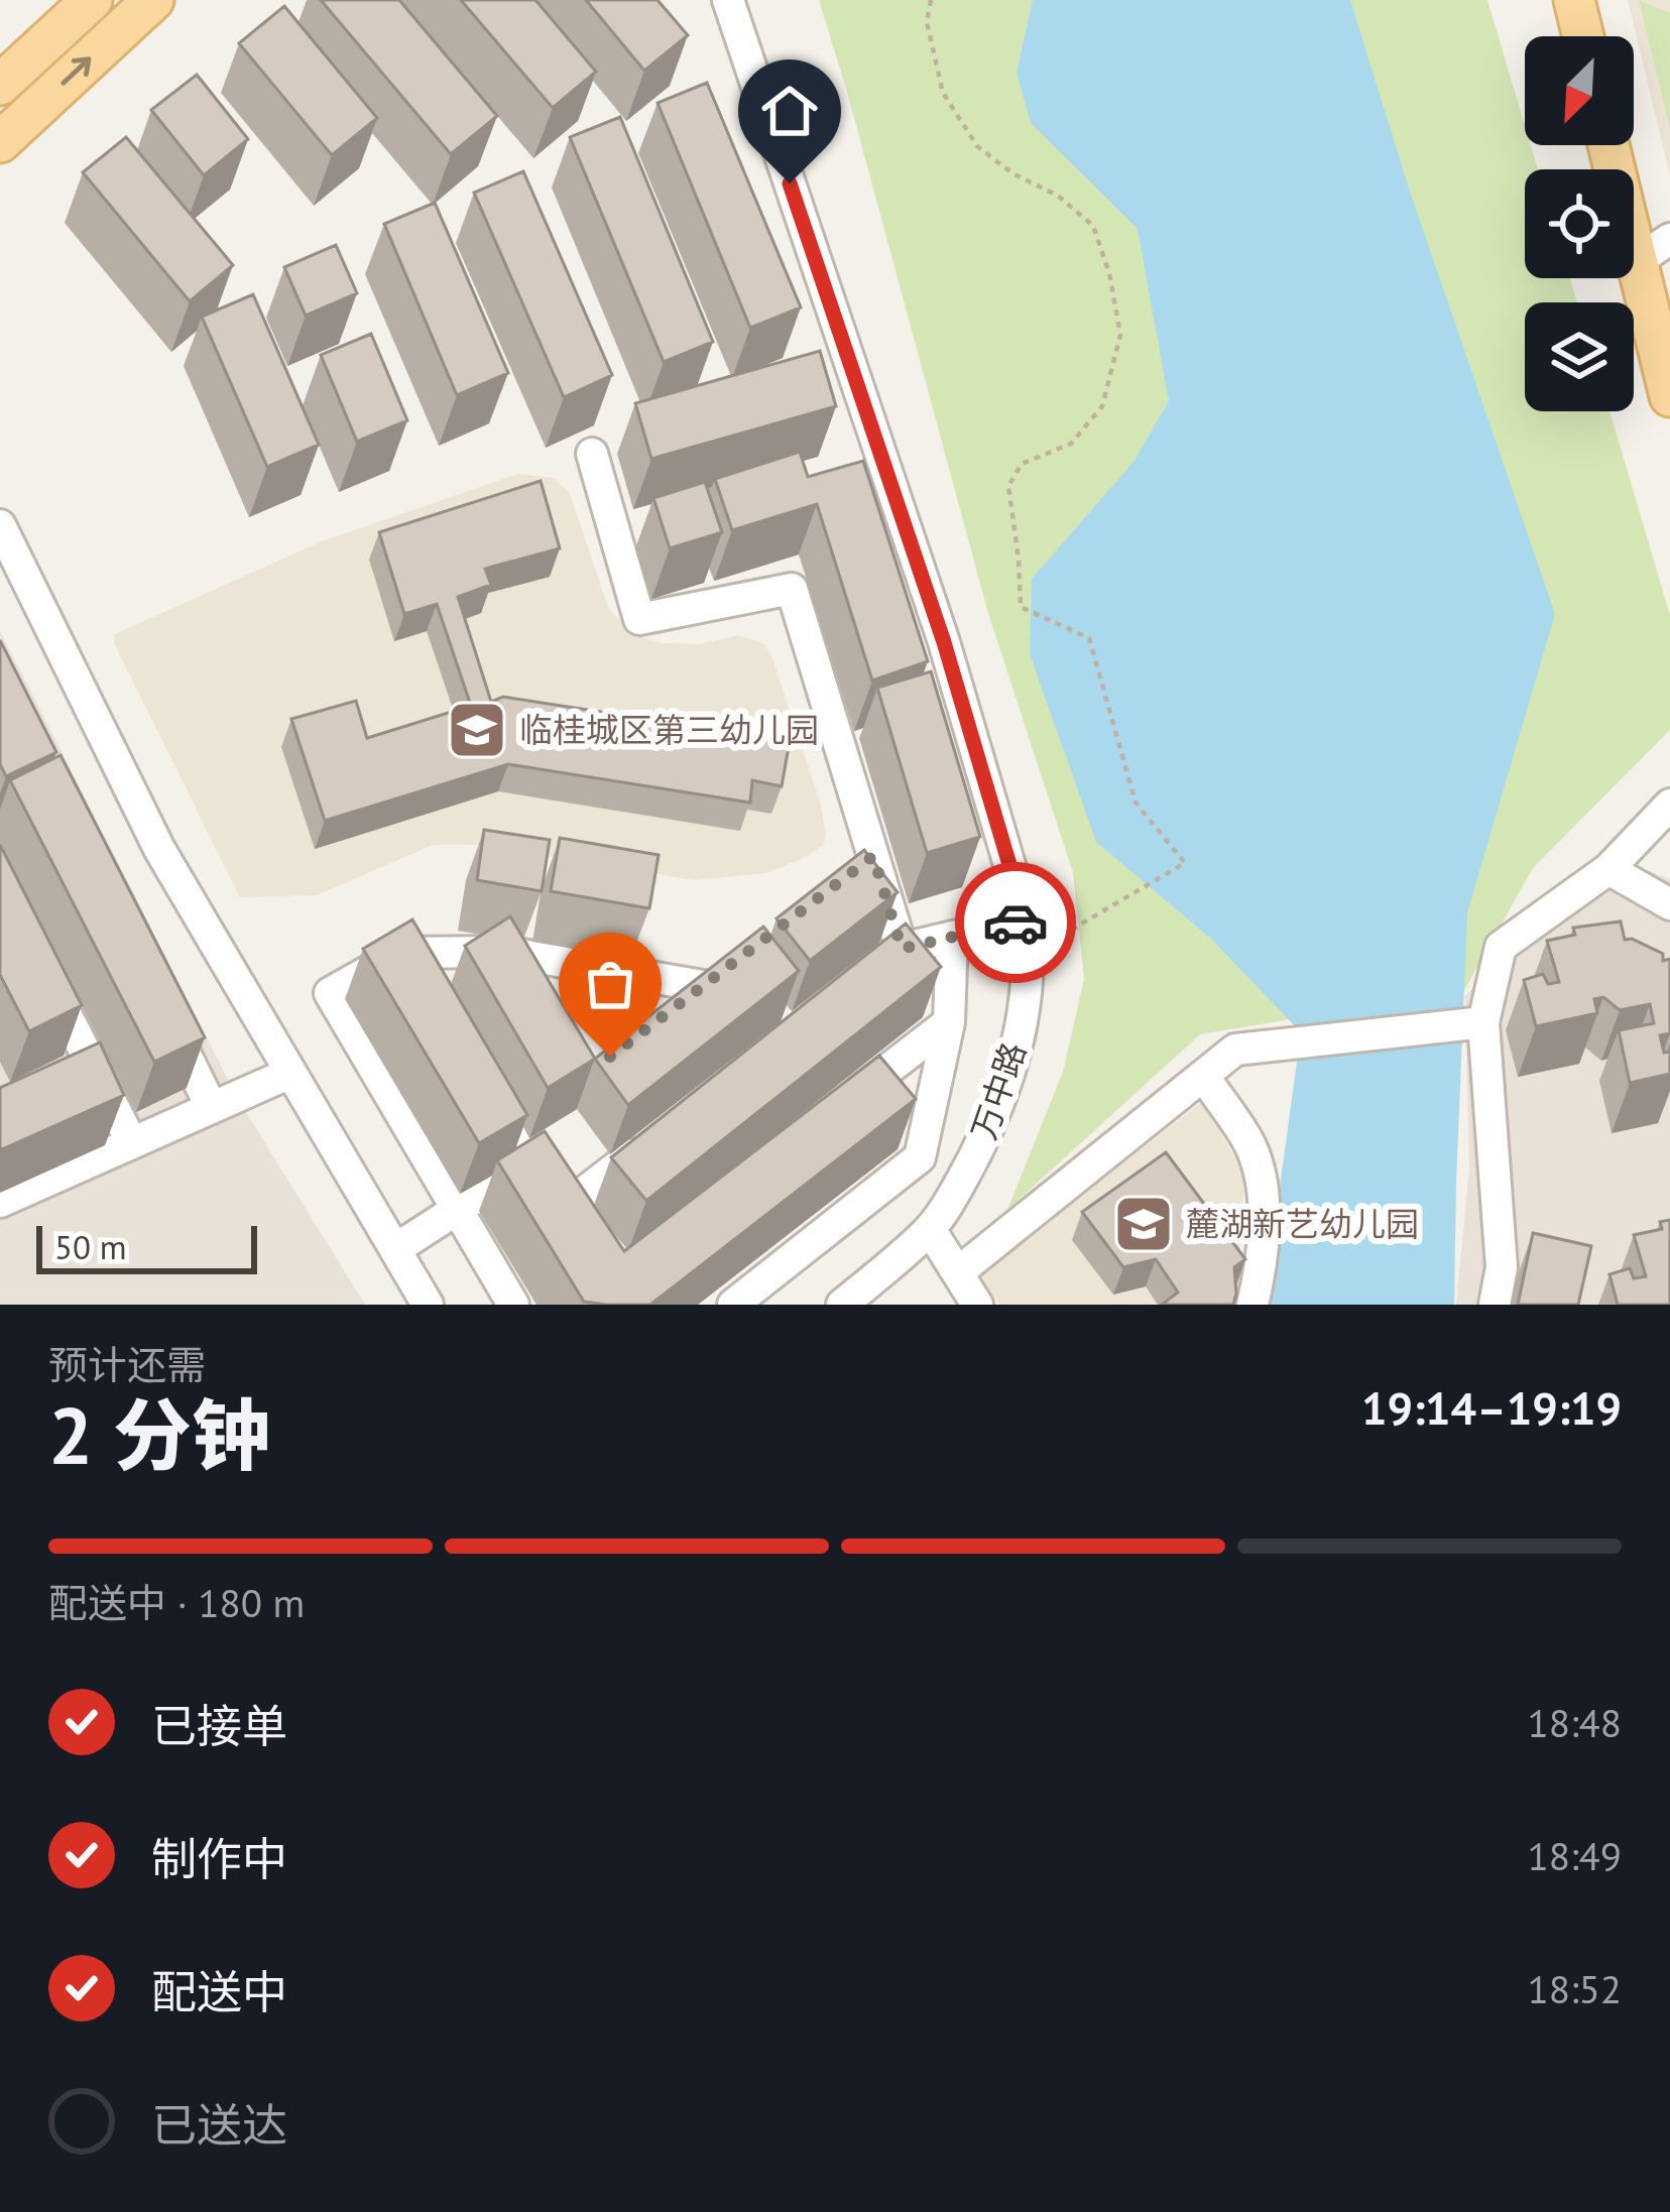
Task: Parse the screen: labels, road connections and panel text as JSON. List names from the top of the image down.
{
  "streets": {
    "street": ["万中路"]
  },
  "places": {
    "school or university": ["临桂城区第三幼儿园", "麓湖新艺幼儿园"]
  },
  "scale_bar": "50 m",
  "north": "bottom left",
  "page": {
    "scale": "50 m",
    "heading": ["2 分钟", "预计还需", "19:14–19:19"],
    "bar": "配送中 · 180 m",
    "list": [
      ["已接单", "18:48"],
      ["制作中", "18:49"],
      ["配送中", "18:52"],
      "已送达"
    ]
  }
}
